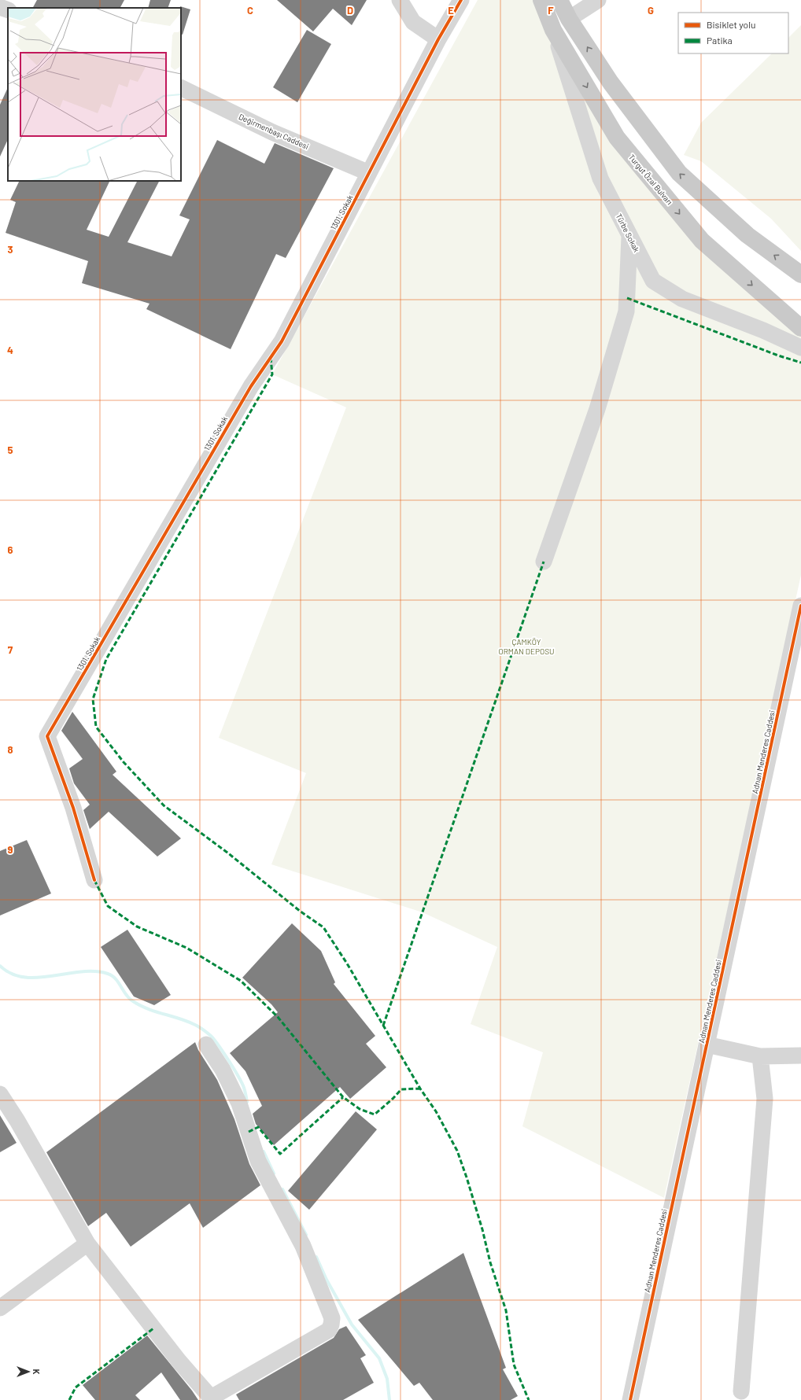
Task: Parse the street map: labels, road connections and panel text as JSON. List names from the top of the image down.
{
  "streets": {
    "main road": ["Turgut Özal Bulvarı"],
    "street": [
      "Değirmenbaşı Caddesi",
      "1301. Sokak",
      "Türbe Sokak",
      "Adnan Menderes Caddesi"
    ]
  },
  "crossings": [
    ["Değirmenbaşı Caddesi", "1301. Sokak"],
    ["Turgut Özal Bulvarı", "Türbe Sokak"]
  ],
  "parks": ["ÇAMKÖY ORMAN DEPOSU"],
  "legend": ["Bisiklet yolu", "Patika"],
  "north": "right",
  "grid": {
    "columns": [
      "C",
      "D",
      "E",
      "F",
      "G"
    ],
    "rows": [
      "3",
      "4",
      "5",
      "6",
      "7",
      "8",
      "9"
    ]
  }
}
